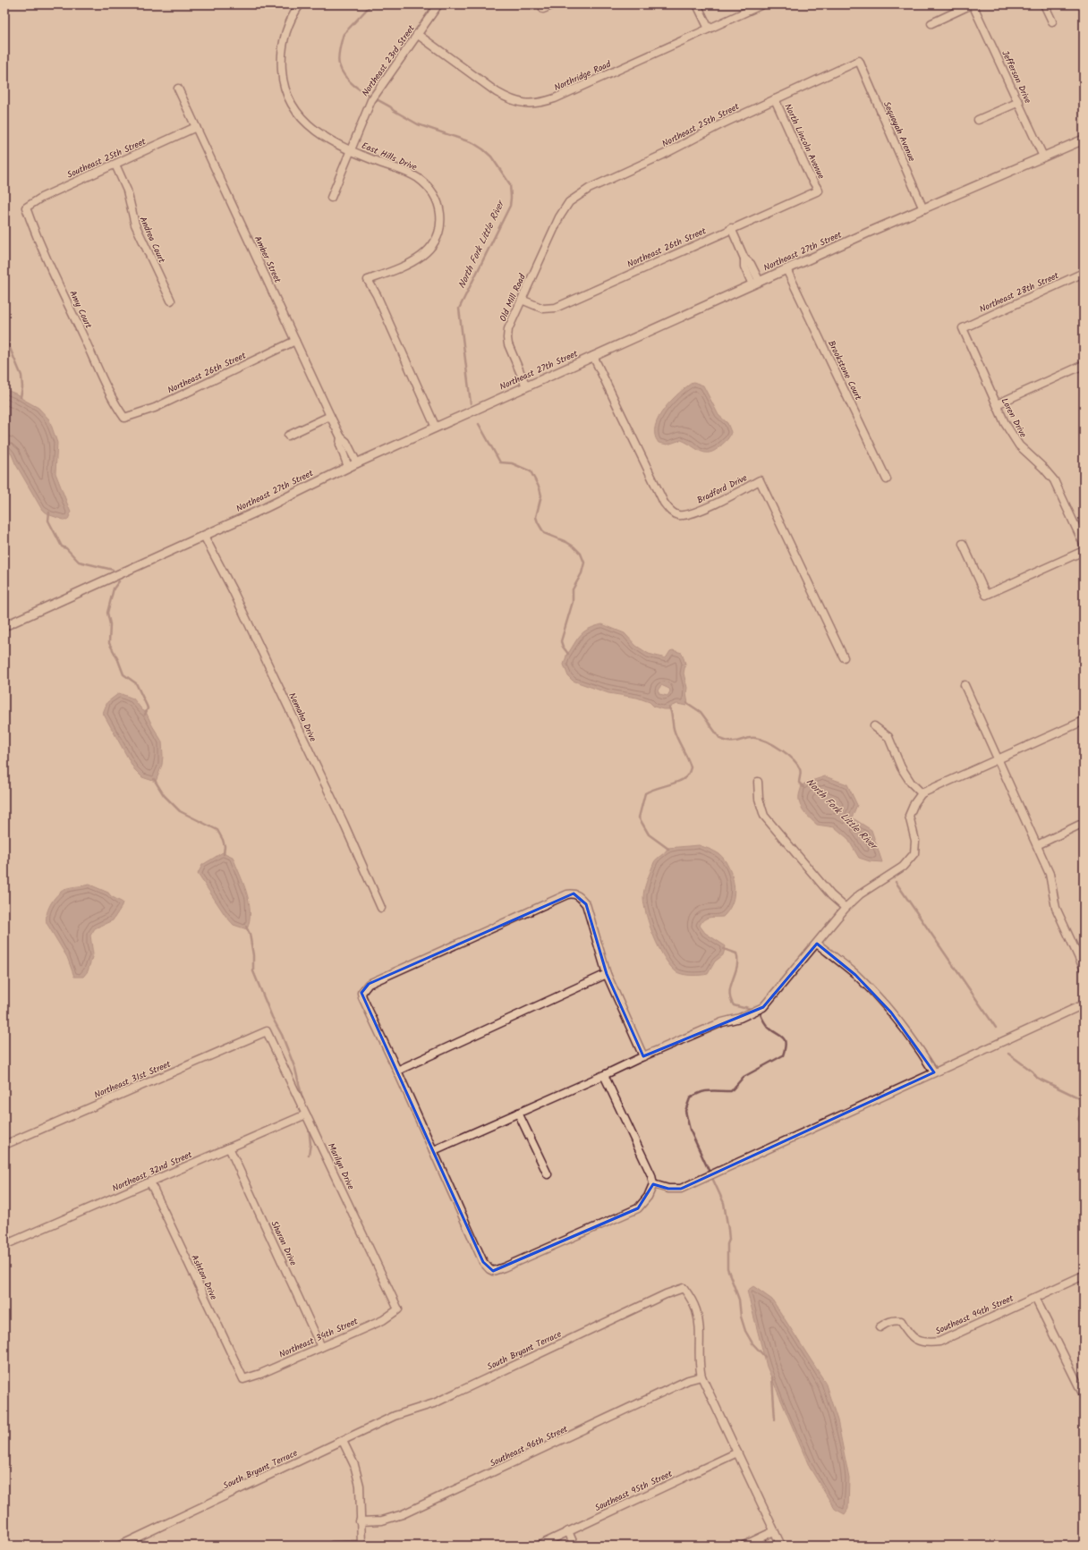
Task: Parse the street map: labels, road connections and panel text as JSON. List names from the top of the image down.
{
  "streets": {
    "street": [
      "Northeast 23rd Street",
      "Northridge Road",
      "Jefferson Drive",
      "Northeast 25th Street",
      "Sequoyah Avenue",
      "North Lincoln Avenue",
      "East Hills Drive",
      "Southeast 25th Street",
      "Andrea Court",
      "Northeast 26th Street",
      "Northeast 27th Street",
      "Amber Street",
      "Northeast 28th Street",
      "Old Mill Road",
      "Amy Court",
      "Brookstone Court",
      "Loren Drive",
      "Bradford Drive",
      "Nemaha Drive",
      "Northeast 31st Street",
      "Marilyn Drive",
      "Northeast 32nd Street",
      "Sharon Drive",
      "Ashton Drive",
      "Southeast 94th Street",
      "Northeast 34th Street",
      "South Bryant Terrace",
      "Southeast 96th Street",
      "Southeast 95th Street"
    ]
  },
  "crossings": [
    ["Northeast 23rd Street", "Northridge Road"],
    ["Northeast 23rd Street", "East Hills Drive"],
    ["Jefferson Drive", "Northeast 27th Street"],
    ["Northeast 25th Street", "Sequoyah Avenue"],
    ["Northeast 25th Street", "North Lincoln Avenue"],
    ["Northeast 25th Street", "Old Mill Road"],
    ["Sequoyah Avenue", "Northeast 27th Street"],
    ["North Lincoln Avenue", "Northeast 26th Street"],
    ["East Hills Drive", "Northeast 27th Street"],
    ["Southeast 25th Street", "Andrea Court"],
    ["Southeast 25th Street", "Amber Street"],
    ["Southeast 25th Street", "Amy Court"],
    ["Northeast 26th Street", "Amber Street"],
    ["Northeast 26th Street", "Old Mill Road"],
    ["Northeast 26th Street", "Amy Court"],
    ["Northeast 27th Street", "Amber Street"],
    ["Northeast 27th Street", "Old Mill Road"],
    ["Northeast 27th Street", "Brookstone Court"],
    ["Northeast 27th Street", "Bradford Drive"],
    ["Northeast 27th Street", "Nemaha Drive"],
    ["Northeast 28th Street", "Loren Drive"],
    ["Northeast 31st Street", "Marilyn Drive"],
    ["Marilyn Drive", "Northeast 32nd Street"],
    ["Marilyn Drive", "Northeast 34th Street"],
    ["Northeast 32nd Street", "Sharon Drive"],
    ["Northeast 32nd Street", "Ashton Drive"],
    ["Sharon Drive", "Northeast 34th Street"],
    ["Ashton Drive", "Northeast 34th Street"],
    ["South Bryant Terrace", "Southeast 96th Street"],
    ["South Bryant Terrace", "Southeast 95th Street"]
  ],
  "water": ["North Fork Little River"]
}
